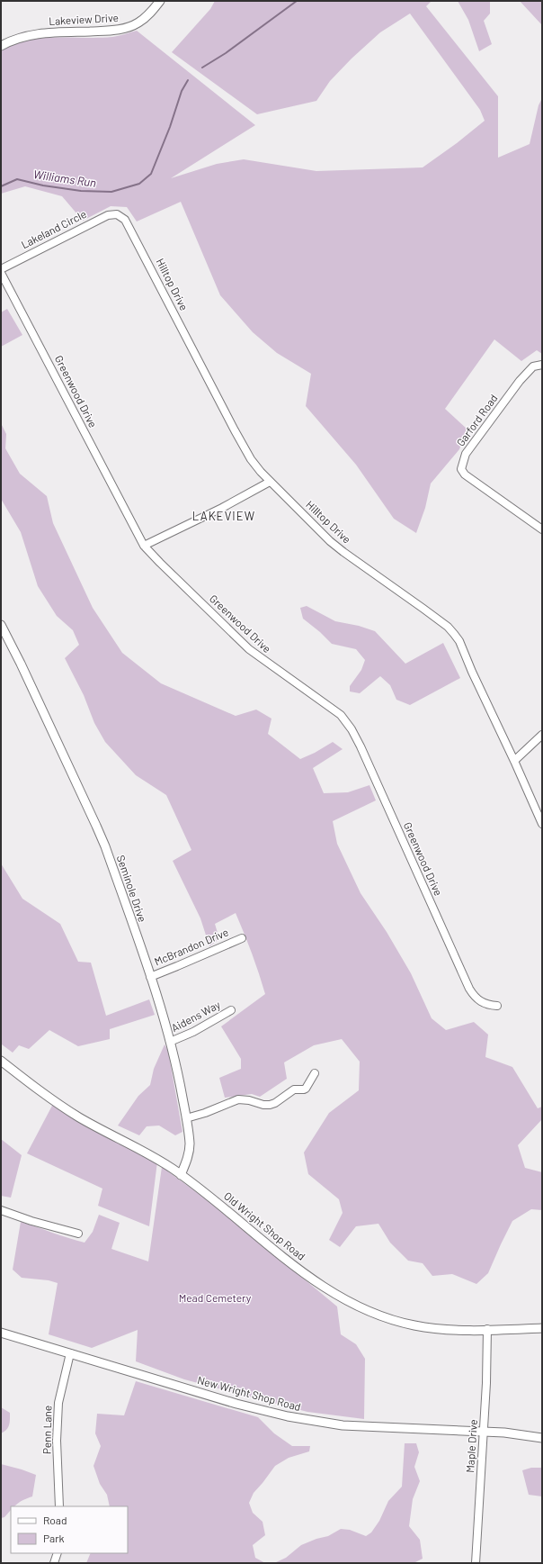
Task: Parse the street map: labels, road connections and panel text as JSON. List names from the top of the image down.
{
  "streets": {
    "street": [
      "Lakeview Drive",
      "Lakeland Circle",
      "Hilltop Drive",
      "Greenwood Drive",
      "Garford Road",
      "Seminole Drive",
      "McBrandon Drive",
      "Aidens Way",
      "Old Wright Shop Road",
      "New Wright Shop Road",
      "Penn Lane",
      "Maple Drive"
    ]
  },
  "crossings": [
    ["Lakeland Circle", "Hilltop Drive"],
    ["Seminole Drive", "McBrandon Drive"],
    ["Seminole Drive", "Aidens Way"],
    ["Seminole Drive", "Old Wright Shop Road"],
    ["Old Wright Shop Road", "Maple Drive"],
    ["New Wright Shop Road", "Penn Lane"],
    ["New Wright Shop Road", "Maple Drive"]
  ],
  "districts": ["LAKEVIEW"],
  "water": ["Williams Run"],
  "parks": ["Mead Cemetery"],
  "legend": ["Road", "Park"]
}
